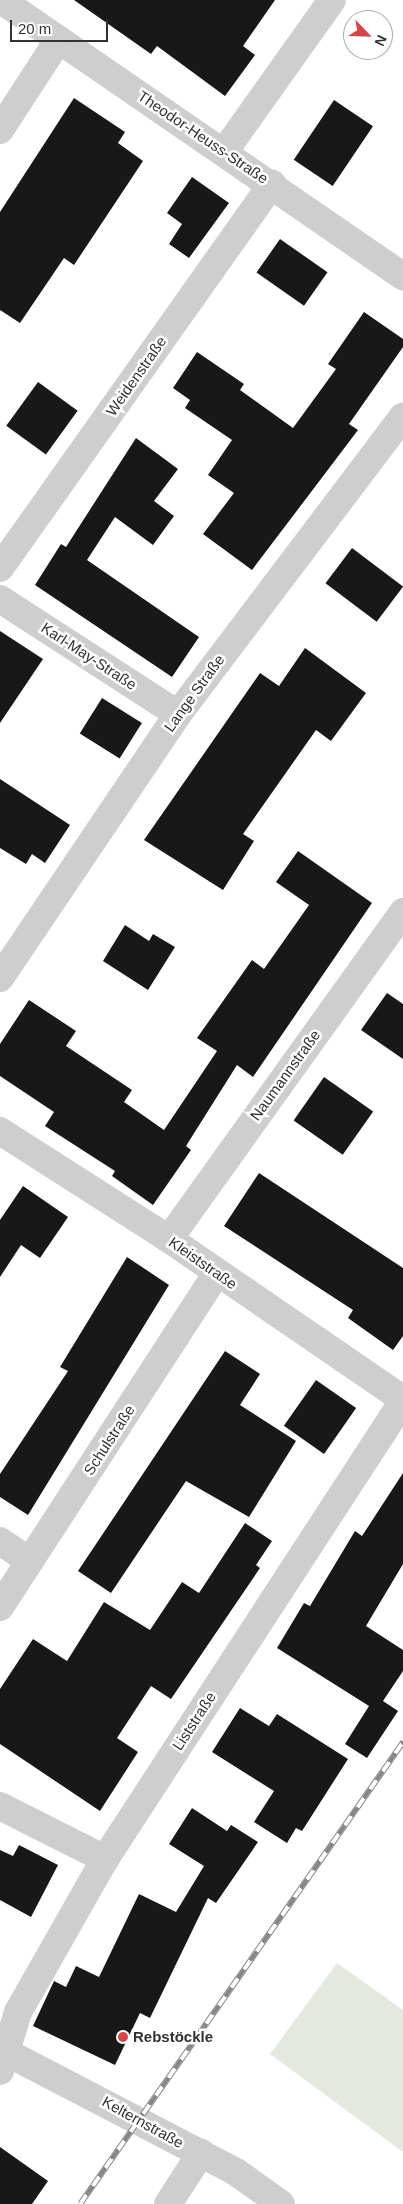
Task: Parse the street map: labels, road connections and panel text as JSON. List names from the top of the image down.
{
  "streets": {
    "street": [
      "Theodor-Heuss-Straße",
      "Weidenstraße",
      "Karl-May-Straße",
      "Lange Straße",
      "Naumannstraße",
      "Kleiststraße",
      "Schulstraße",
      "Liststraße",
      "Kelternstraße"
    ]
  },
  "crossings": [
    ["Theodor-Heuss-Straße", "Weidenstraße"],
    ["Karl-May-Straße", "Lange Straße"],
    ["Naumannstraße", "Kleiststraße"],
    ["Kleiststraße", "Schulstraße"],
    ["Kleiststraße", "Liststraße"],
    ["Liststraße", "Kelternstraße"]
  ],
  "places": ["Rebstöckle"],
  "scale_bar": "20 m",
  "north": "bottom right"
}
